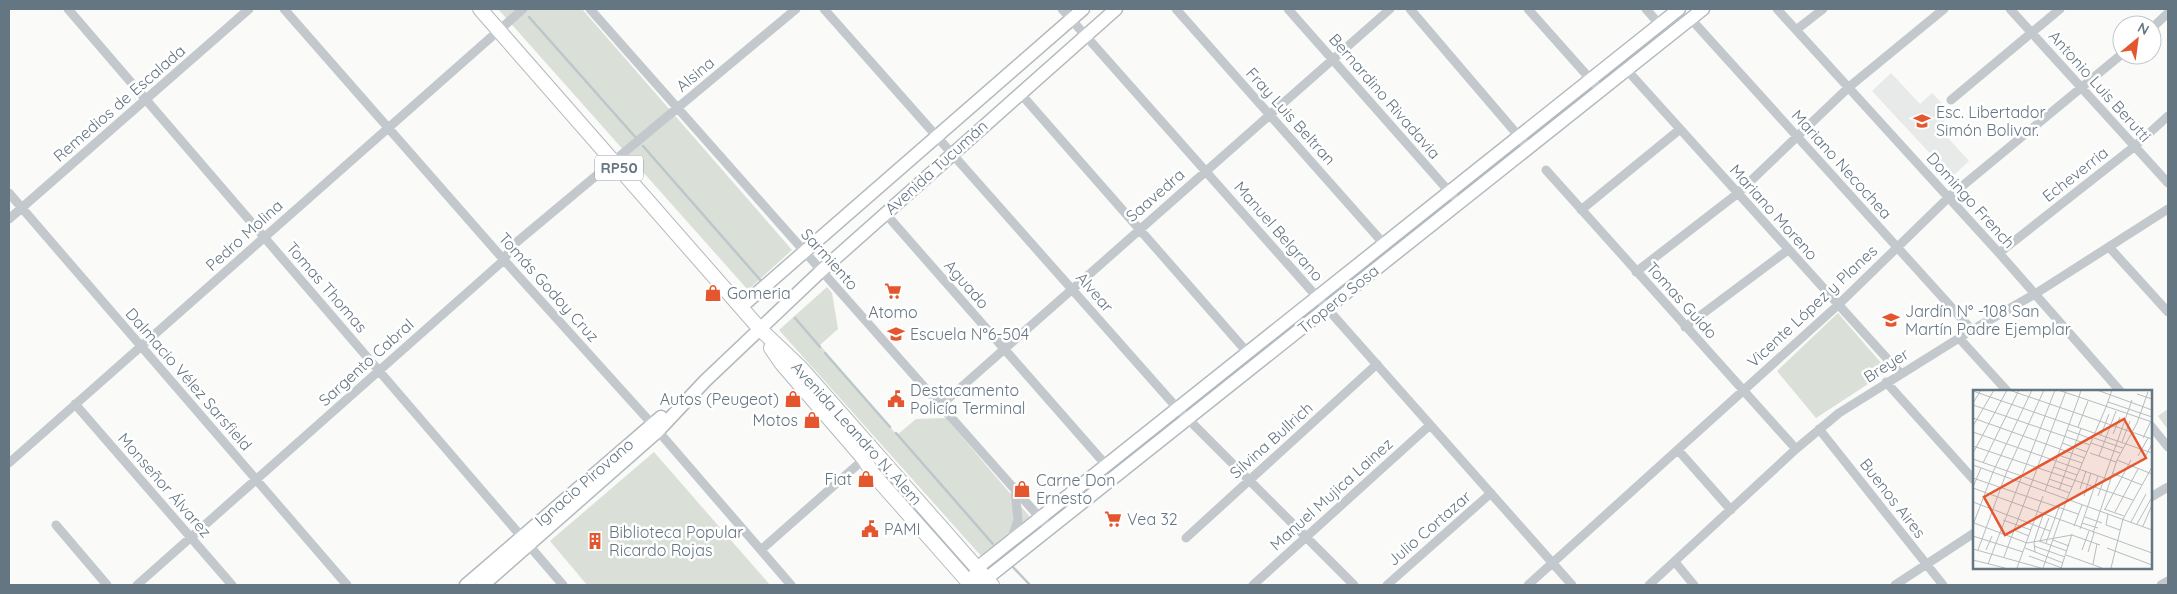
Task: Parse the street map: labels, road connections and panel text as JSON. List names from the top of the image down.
{
  "streets": {
    "main road": ["RP50", "Avenida Leandro N. Alem"],
    "street": [
      "Alsina",
      "Antonio Luis Berutti",
      "Bernardino Rivadavia",
      "Remedios de Escalada",
      "Fray Luis Beltran",
      "Mariano Necochea",
      "Avenida Tucumán",
      "Echeverria",
      "Saavedra",
      "Domingo French",
      "Mariano Moreno",
      "Manuel Belgrano",
      "Pedro Molina",
      "Sarmiento",
      "Aguado",
      "Tomas Thomas",
      "Tomás Godoy Cruz",
      "Alvear",
      "Tropero Sosa",
      "Tomas Guido",
      "Vicente López y Planes",
      "Sargento Cabral",
      "Breyer",
      "Dalmacio Vélez Sarsfield",
      "Silvina Bullrich",
      "Ignacio Pirovano",
      "Monseñor Álvarez",
      "Manuel Mujica Lainez",
      "Buenos Aires",
      "Julio Cortazar"
    ]
  },
  "crossings": [
    ["Alsina", "Sarmiento"],
    ["Alsina", "Sargento Cabral"],
    ["Alsina", "Avenida Leandro N. Alem"],
    ["Antonio Luis Berutti", "Echeverria"],
    ["Antonio Luis Berutti", "Vicente López y Planes"],
    ["Bernardino Rivadavia", "Saavedra"],
    ["Bernardino Rivadavia", "Tropero Sosa"],
    ["Remedios de Escalada", "Tomas Thomas"],
    ["Remedios de Escalada", "Dalmacio Vélez Sarsfield"],
    ["Fray Luis Beltran", "Saavedra"],
    ["Fray Luis Beltran", "Tropero Sosa"],
    ["Mariano Necochea", "Tropero Sosa"],
    ["Mariano Necochea", "Vicente López y Planes"],
    ["Mariano Necochea", "Breyer"],
    ["Avenida Tucumán", "Manuel Belgrano"],
    ["Avenida Tucumán", "Sarmiento"],
    ["Avenida Tucumán", "Aguado"],
    ["Avenida Tucumán", "Alvear"],
    ["Avenida Tucumán", "Avenida Leandro N. Alem"],
    ["Avenida Tucumán", "Ignacio Pirovano"],
    ["Echeverria", "Domingo French"],
    ["Saavedra", "Manuel Belgrano"],
    ["Saavedra", "Sarmiento"],
    ["Saavedra", "Aguado"],
    ["Saavedra", "Alvear"],
    ["Domingo French", "Vicente López y Planes"],
    ["Domingo French", "Breyer"],
    ["Mariano Moreno", "Tropero Sosa"],
    ["Mariano Moreno", "Vicente López y Planes"],
    ["Mariano Moreno", "Breyer"],
    ["Manuel Belgrano", "Tropero Sosa"],
    ["Manuel Belgrano", "Vicente López y Planes"],
    ["Manuel Belgrano", "Silvina Bullrich"],
    ["Manuel Belgrano", "Manuel Mujica Lainez"],
    ["Manuel Belgrano", "Julio Cortazar"],
    ["Pedro Molina", "Tomas Thomas"],
    ["Pedro Molina", "Tomás Godoy Cruz"],
    ["Pedro Molina", "Dalmacio Vélez Sarsfield"],
    ["Pedro Molina", "Avenida Leandro N. Alem"],
    ["Pedro Molina", "Monseñor Álvarez"],
    ["Sarmiento", "Tropero Sosa"],
    ["Aguado", "Tropero Sosa"],
    ["Tomas Thomas", "Sargento Cabral"],
    ["Tomas Thomas", "Ignacio Pirovano"],
    ["Tomás Godoy Cruz", "Sargento Cabral"],
    ["Tomás Godoy Cruz", "Ignacio Pirovano"],
    ["Alvear", "Tropero Sosa"],
    ["Alvear", "Silvina Bullrich"],
    ["Alvear", "Manuel Mujica Lainez"],
    ["Tropero Sosa", "Avenida Leandro N. Alem"],
    ["Tomas Guido", "Vicente López y Planes"],
    ["Tomas Guido", "Breyer"],
    ["Sargento Cabral", "Dalmacio Vélez Sarsfield"],
    ["Sargento Cabral", "Avenida Leandro N. Alem"],
    ["Sargento Cabral", "Monseñor Álvarez"],
    ["Breyer", "Buenos Aires"],
    ["Avenida Leandro N. Alem", "Ignacio Pirovano"]
  ],
  "places": {
    "school or university": ["Esc. Libertador Simón Bolivar.", "Jardín N° -108 San Martín Padre Ejemplar", "Escuela N°6-504"],
    "supermarket": ["Atomo", "Vea 32"],
    "shop": [
      "Gomeria",
      "Autos (Peugeot)",
      "Motos",
      "Fiat",
      "Carne Don Ernesto"
    ],
    "public building": ["Destacamento Policía Terminal", "PAMI"],
    "building": ["Biblioteca Popular Ricardo Rojas"]
  },
  "north": "top right"
}
